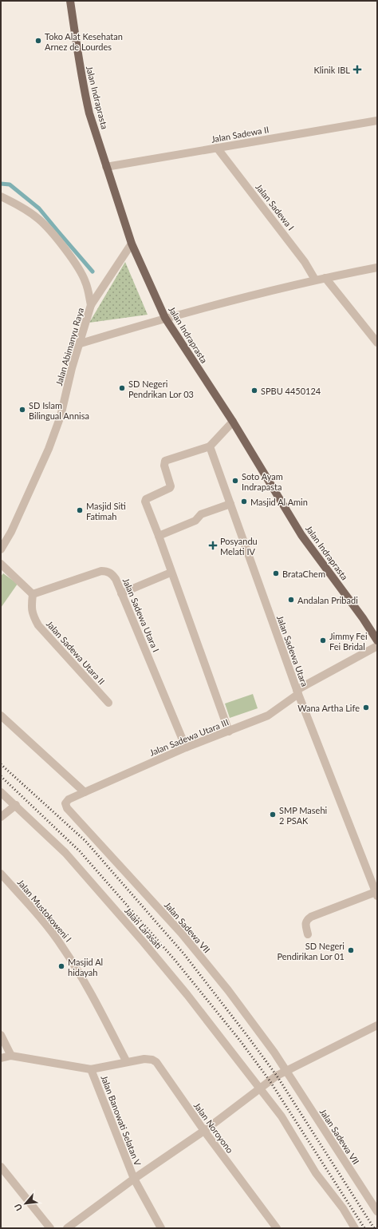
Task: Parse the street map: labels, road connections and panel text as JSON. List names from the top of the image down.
{
  "streets": {
    "main road": ["Jalan Indraprasta"],
    "street": [
      "Jalan Sadewa II",
      "Jalan Sadewa I",
      "Jalan Abimanyu Raya",
      "Jalan Sadewa Utara I",
      "Jalan Sadewa Utara",
      "Jalan Sadewa Utara II",
      "Jalan Sadewa Utara III",
      "Jalan Mustokoweni I",
      "Jalan Sadewa VII",
      "Jalan Larasati",
      "Jalan Banowati Selatan V",
      "Jalan Noroyono"
    ]
  },
  "crossings": [
    ["Jalan Indraprasta", "Jalan Sadewa II"],
    ["Jalan Indraprasta", "Jalan Abimanyu Raya"],
    ["Jalan Sadewa II", "Jalan Sadewa I"],
    ["Jalan Sadewa Utara I", "Jalan Sadewa Utara II"],
    ["Jalan Sadewa Utara I", "Jalan Sadewa Utara III"],
    ["Jalan Sadewa Utara", "Jalan Sadewa Utara III"],
    ["Jalan Sadewa Utara III", "Jalan Sadewa VII"],
    ["Jalan Mustokoweni I", "Jalan Noroyono"],
    ["Jalan Sadewa VII", "Jalan Banowati Selatan V"],
    ["Jalan Larasati", "Jalan Banowati Selatan V"],
    ["Jalan Banowati Selatan V", "Jalan Noroyono"]
  ],
  "places": {
    "other": [
      "Toko Alat Kesehatan Arnez de Lourdes",
      "SD Negeri Pendrikan Lor 03",
      "SPBU 4450124",
      "SD Islam Bilingual Annisa",
      "Soto Ayam Indrapasta",
      "Masjid Al Amin",
      "Masjid Siti Fatimah",
      "BrataChem",
      "Andalan Pribadi",
      "Jimmy Fei Fei Bridal",
      "Wana Artha Life",
      "SMP Masehi 2 PSAK",
      "SD Negeri Pendirikan Lor 01",
      "Masjid Al hidayah"
    ],
    "health": ["Klinik IBL", "Posyandu Melati IV"]
  },
  "north": "bottom left"
}
